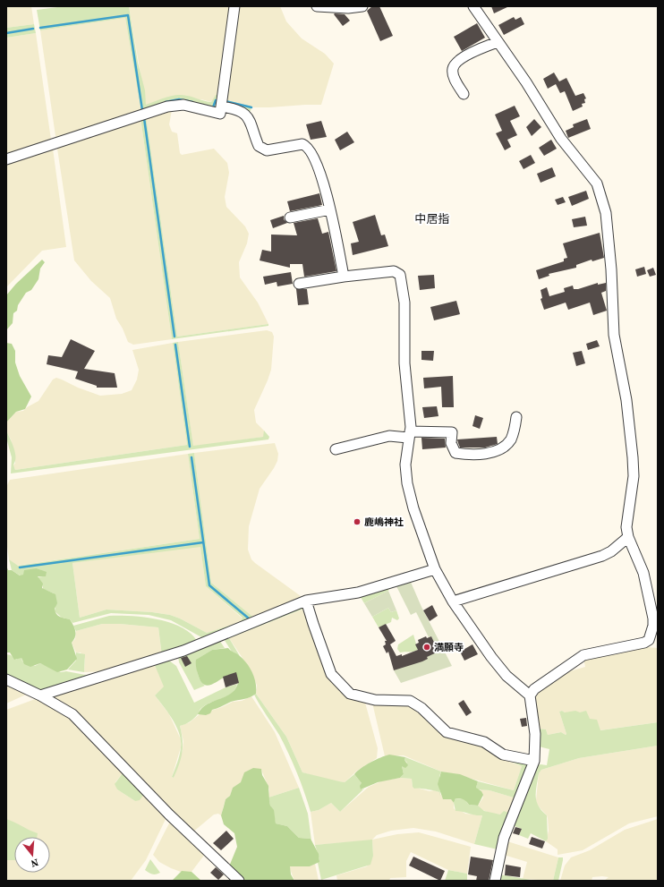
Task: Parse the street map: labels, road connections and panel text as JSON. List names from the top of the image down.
{
  "districts": ["中居指"],
  "places": ["鹿嶋神社", "満願寺"],
  "north": "bottom"
}
